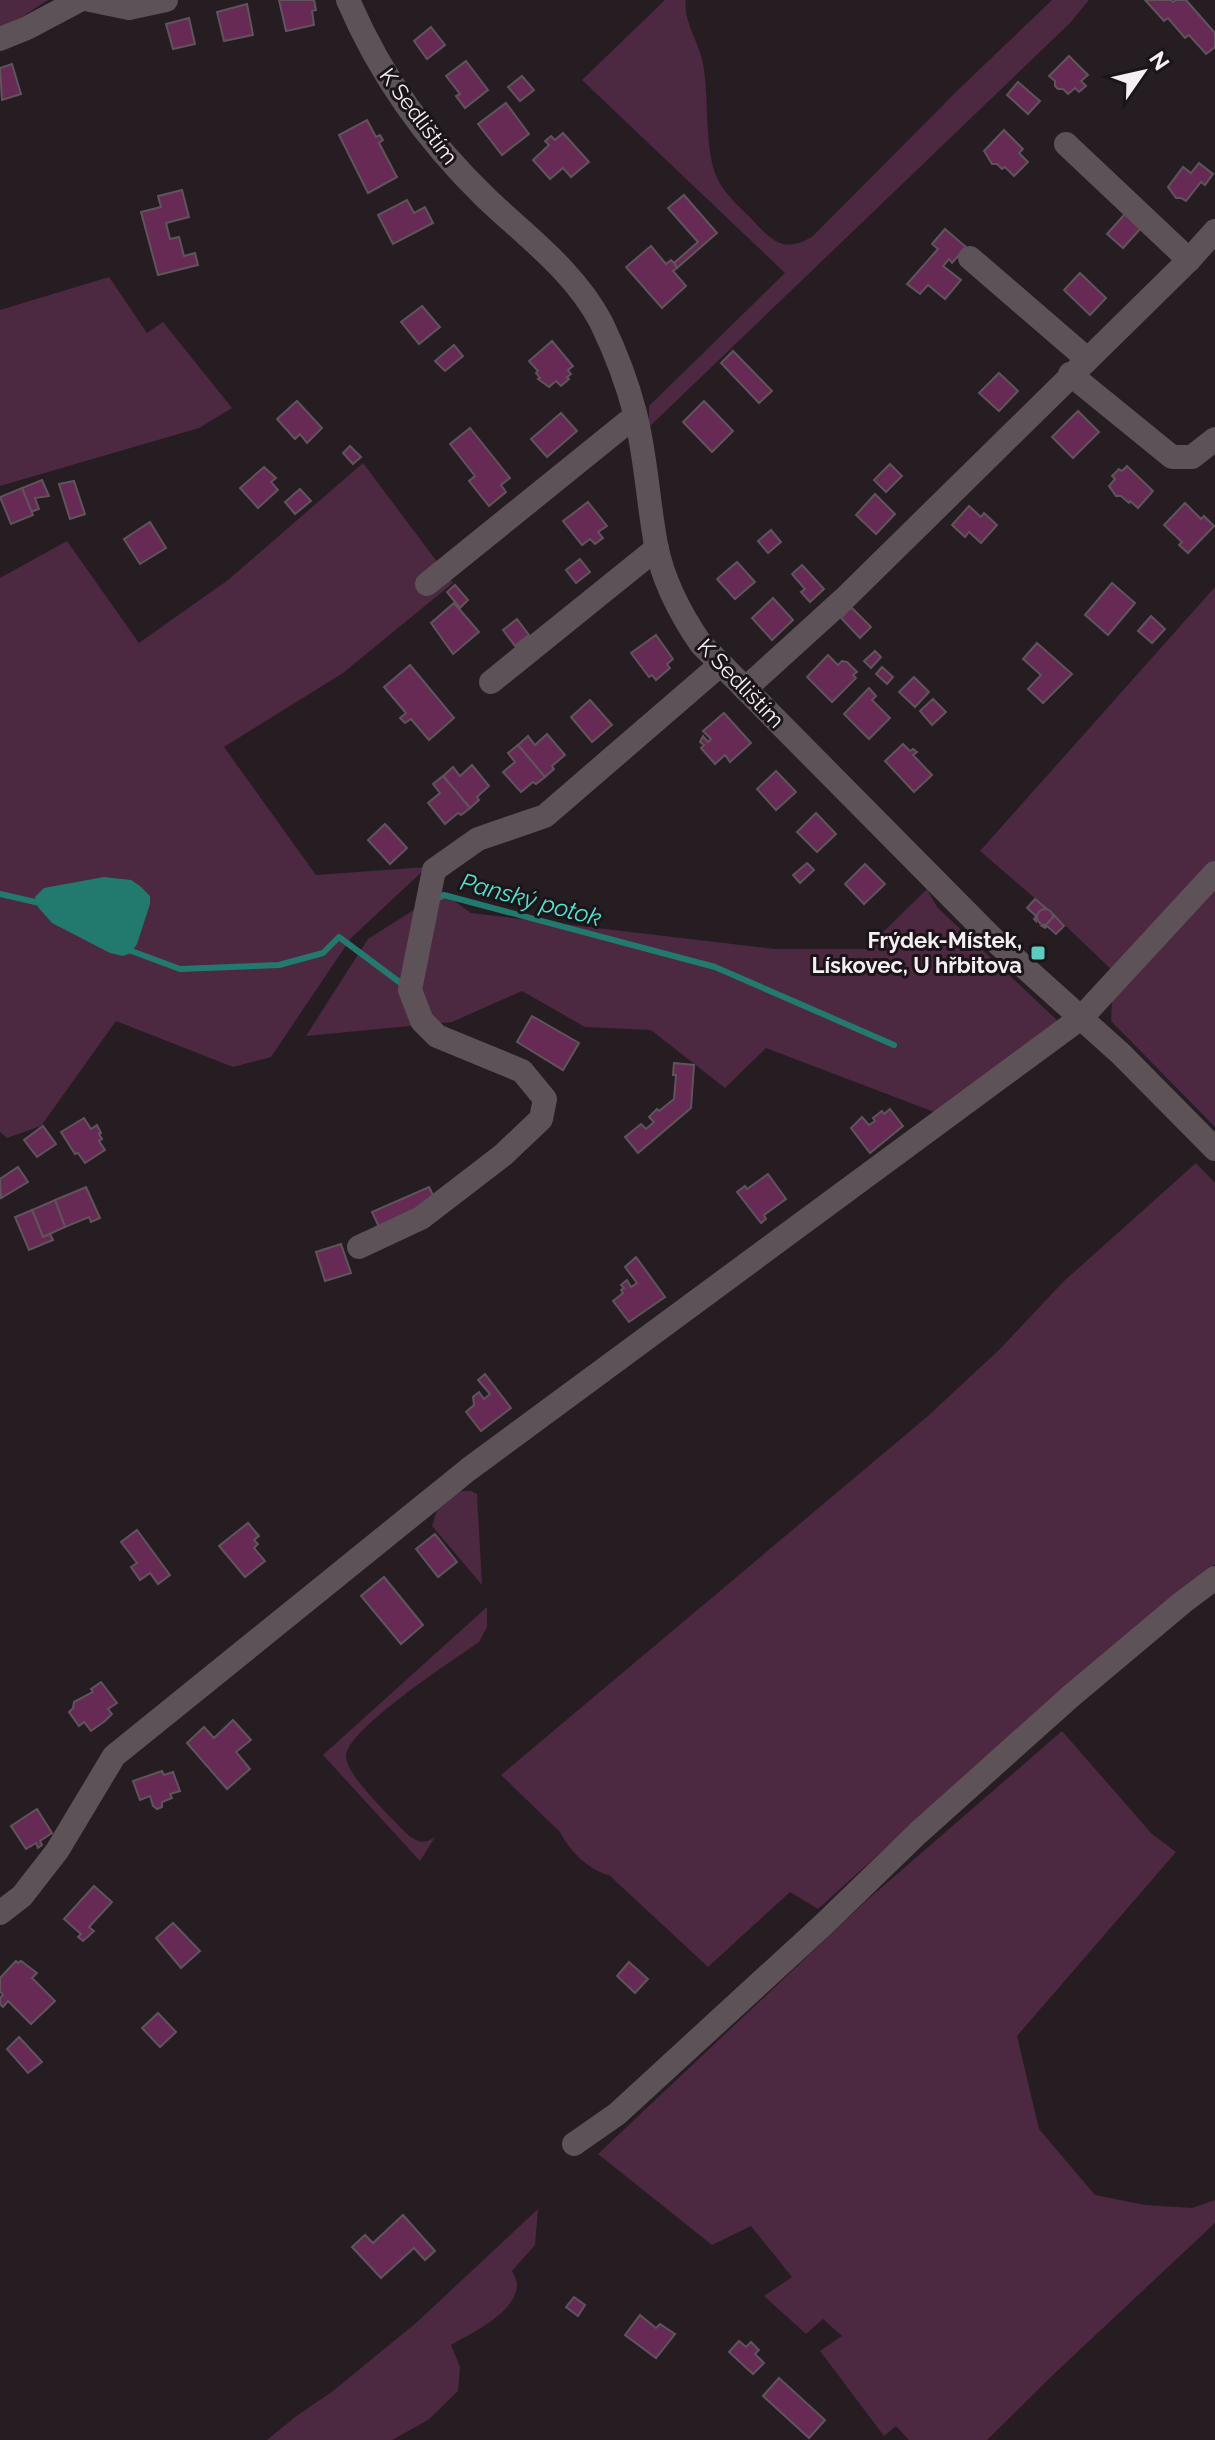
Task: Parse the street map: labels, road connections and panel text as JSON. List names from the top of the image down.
{
  "streets": {
    "street": ["K Sedlištím"]
  },
  "water": ["Panský potok"],
  "places": {
    "transit": ["Frýdek-Místek, Lískovec, U hřbitova"]
  },
  "north": "top right"
}
